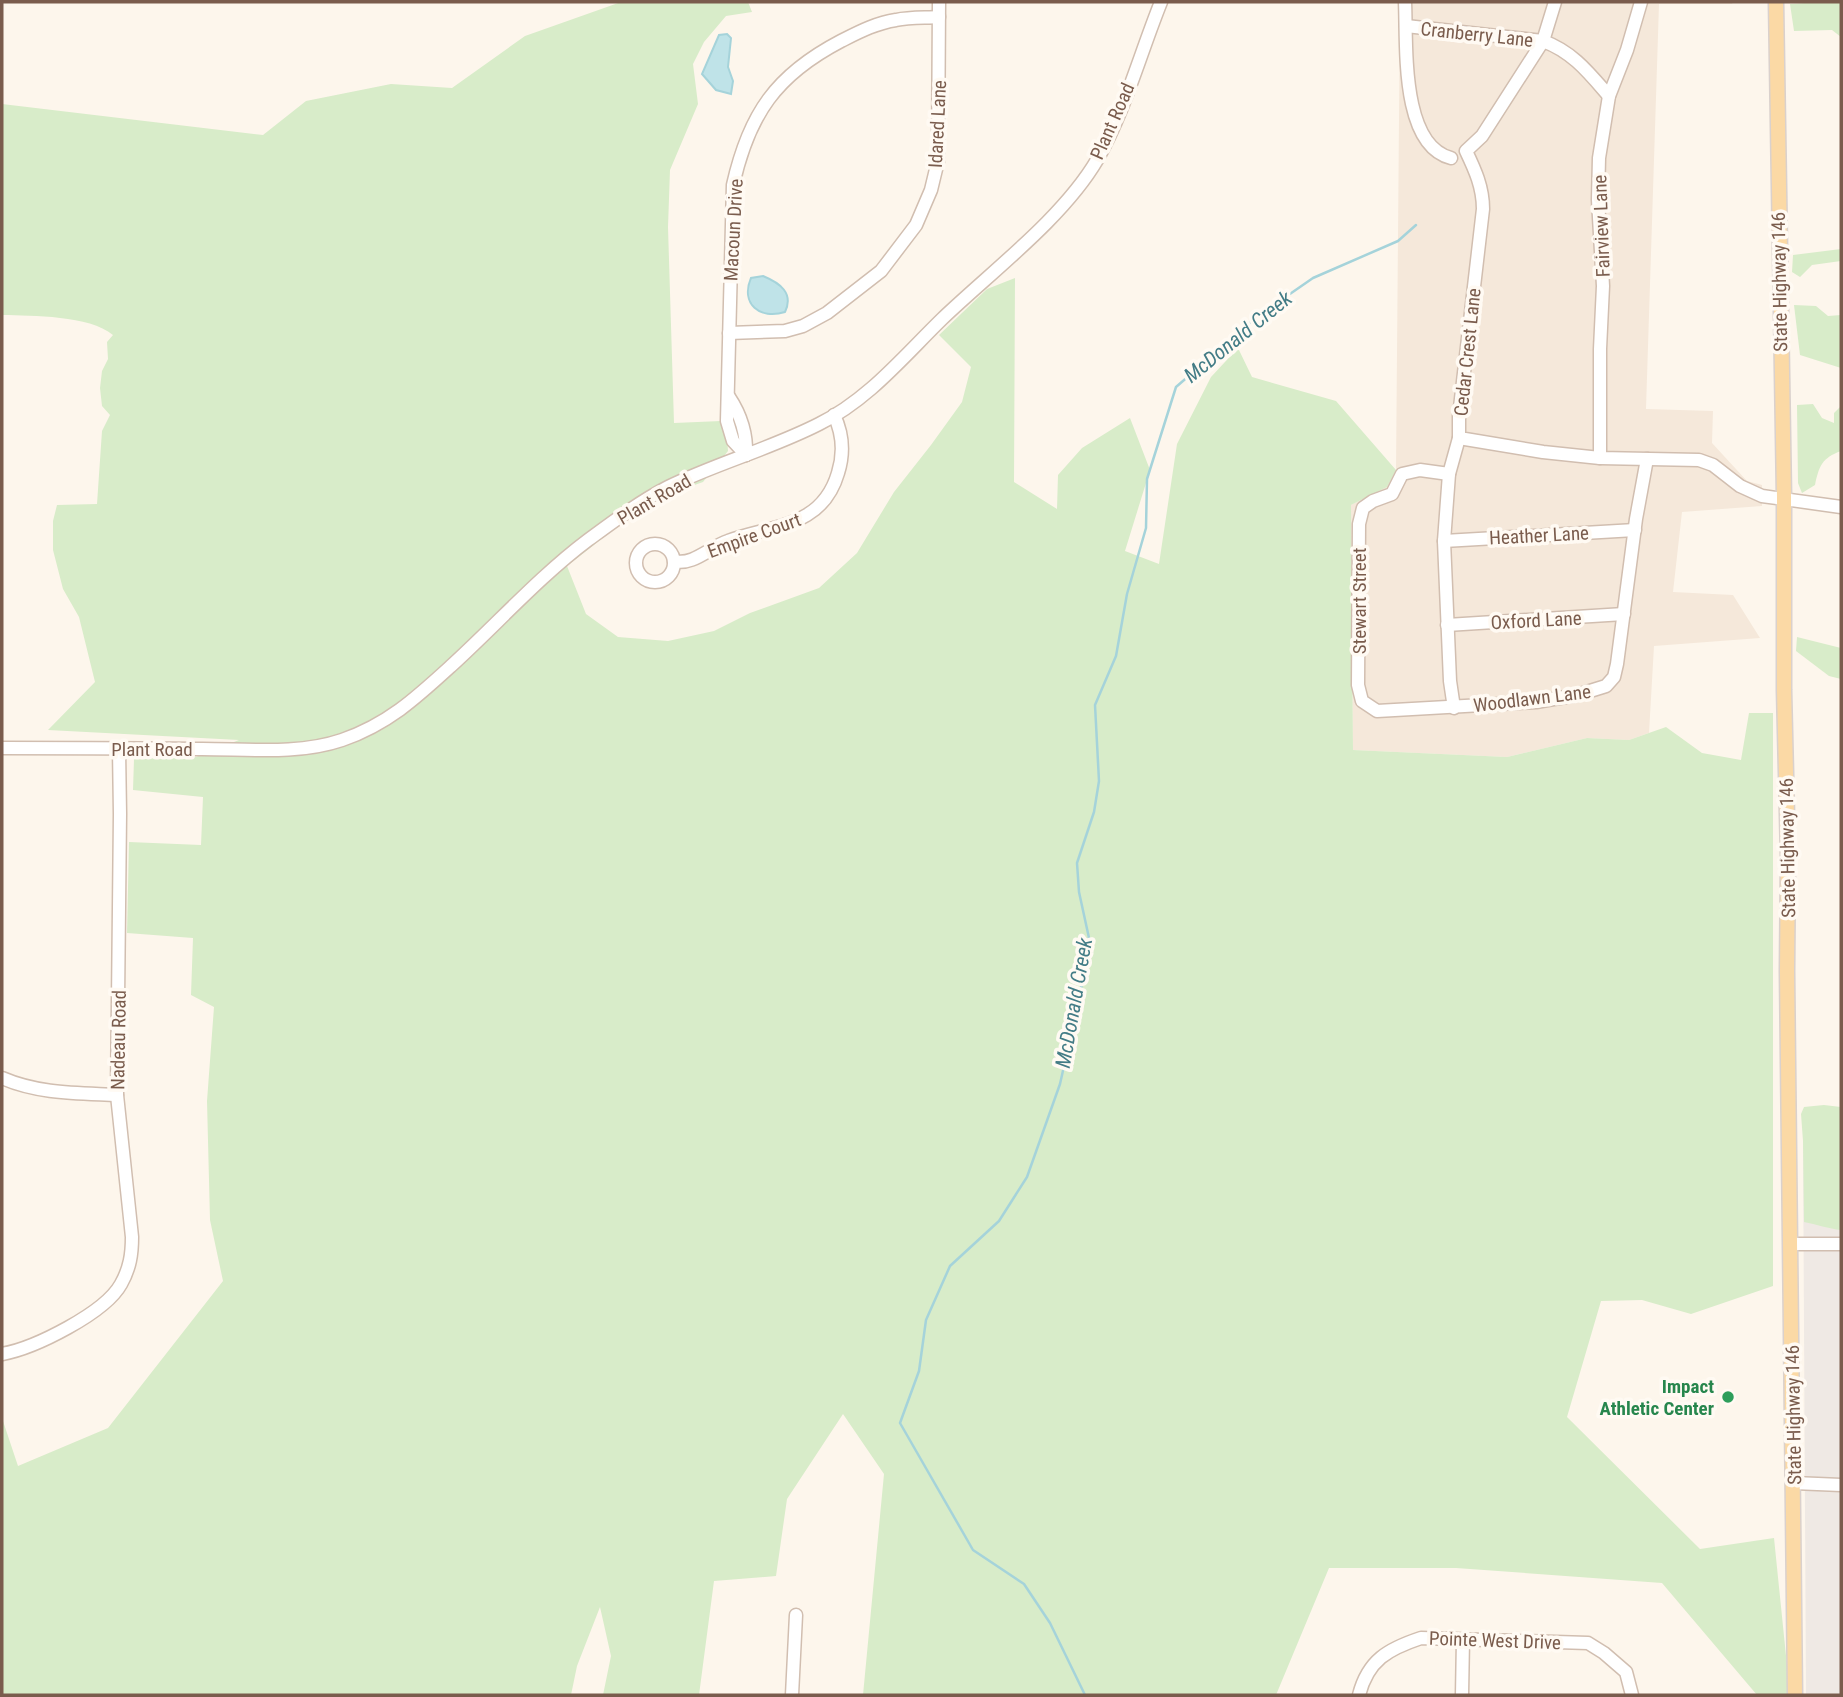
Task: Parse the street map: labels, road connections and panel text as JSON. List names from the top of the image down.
{
  "streets": {
    "main road": ["State Highway 146"],
    "street": [
      "Cranberry Lane",
      "Plant Road",
      "Idared Lane",
      "Fairview Lane",
      "Macoun Drive",
      "Cedar Crest Lane",
      "Empire Court",
      "Heather Lane",
      "Stewart Street",
      "Oxford Lane",
      "Woodlawn Lane",
      "Nadeau Road",
      "Pointe West Drive"
    ]
  },
  "crossings": [
    ["Cranberry Lane", "Fairview Lane"],
    ["Cranberry Lane", "Cedar Crest Lane"],
    ["Plant Road", "Macoun Drive"],
    ["Plant Road", "Empire Court"],
    ["Plant Road", "Nadeau Road"],
    ["Idared Lane", "Macoun Drive"],
    ["Fairview Lane", "Cedar Crest Lane"],
    ["State Highway 146", "Cedar Crest Lane"],
    ["Cedar Crest Lane", "Woodlawn Lane"],
    ["Heather Lane", "Woodlawn Lane"],
    ["Stewart Street", "Woodlawn Lane"],
    ["Oxford Lane", "Woodlawn Lane"]
  ],
  "water": ["McDonald Creek"],
  "places": ["Impact Athletic Center"]
}
